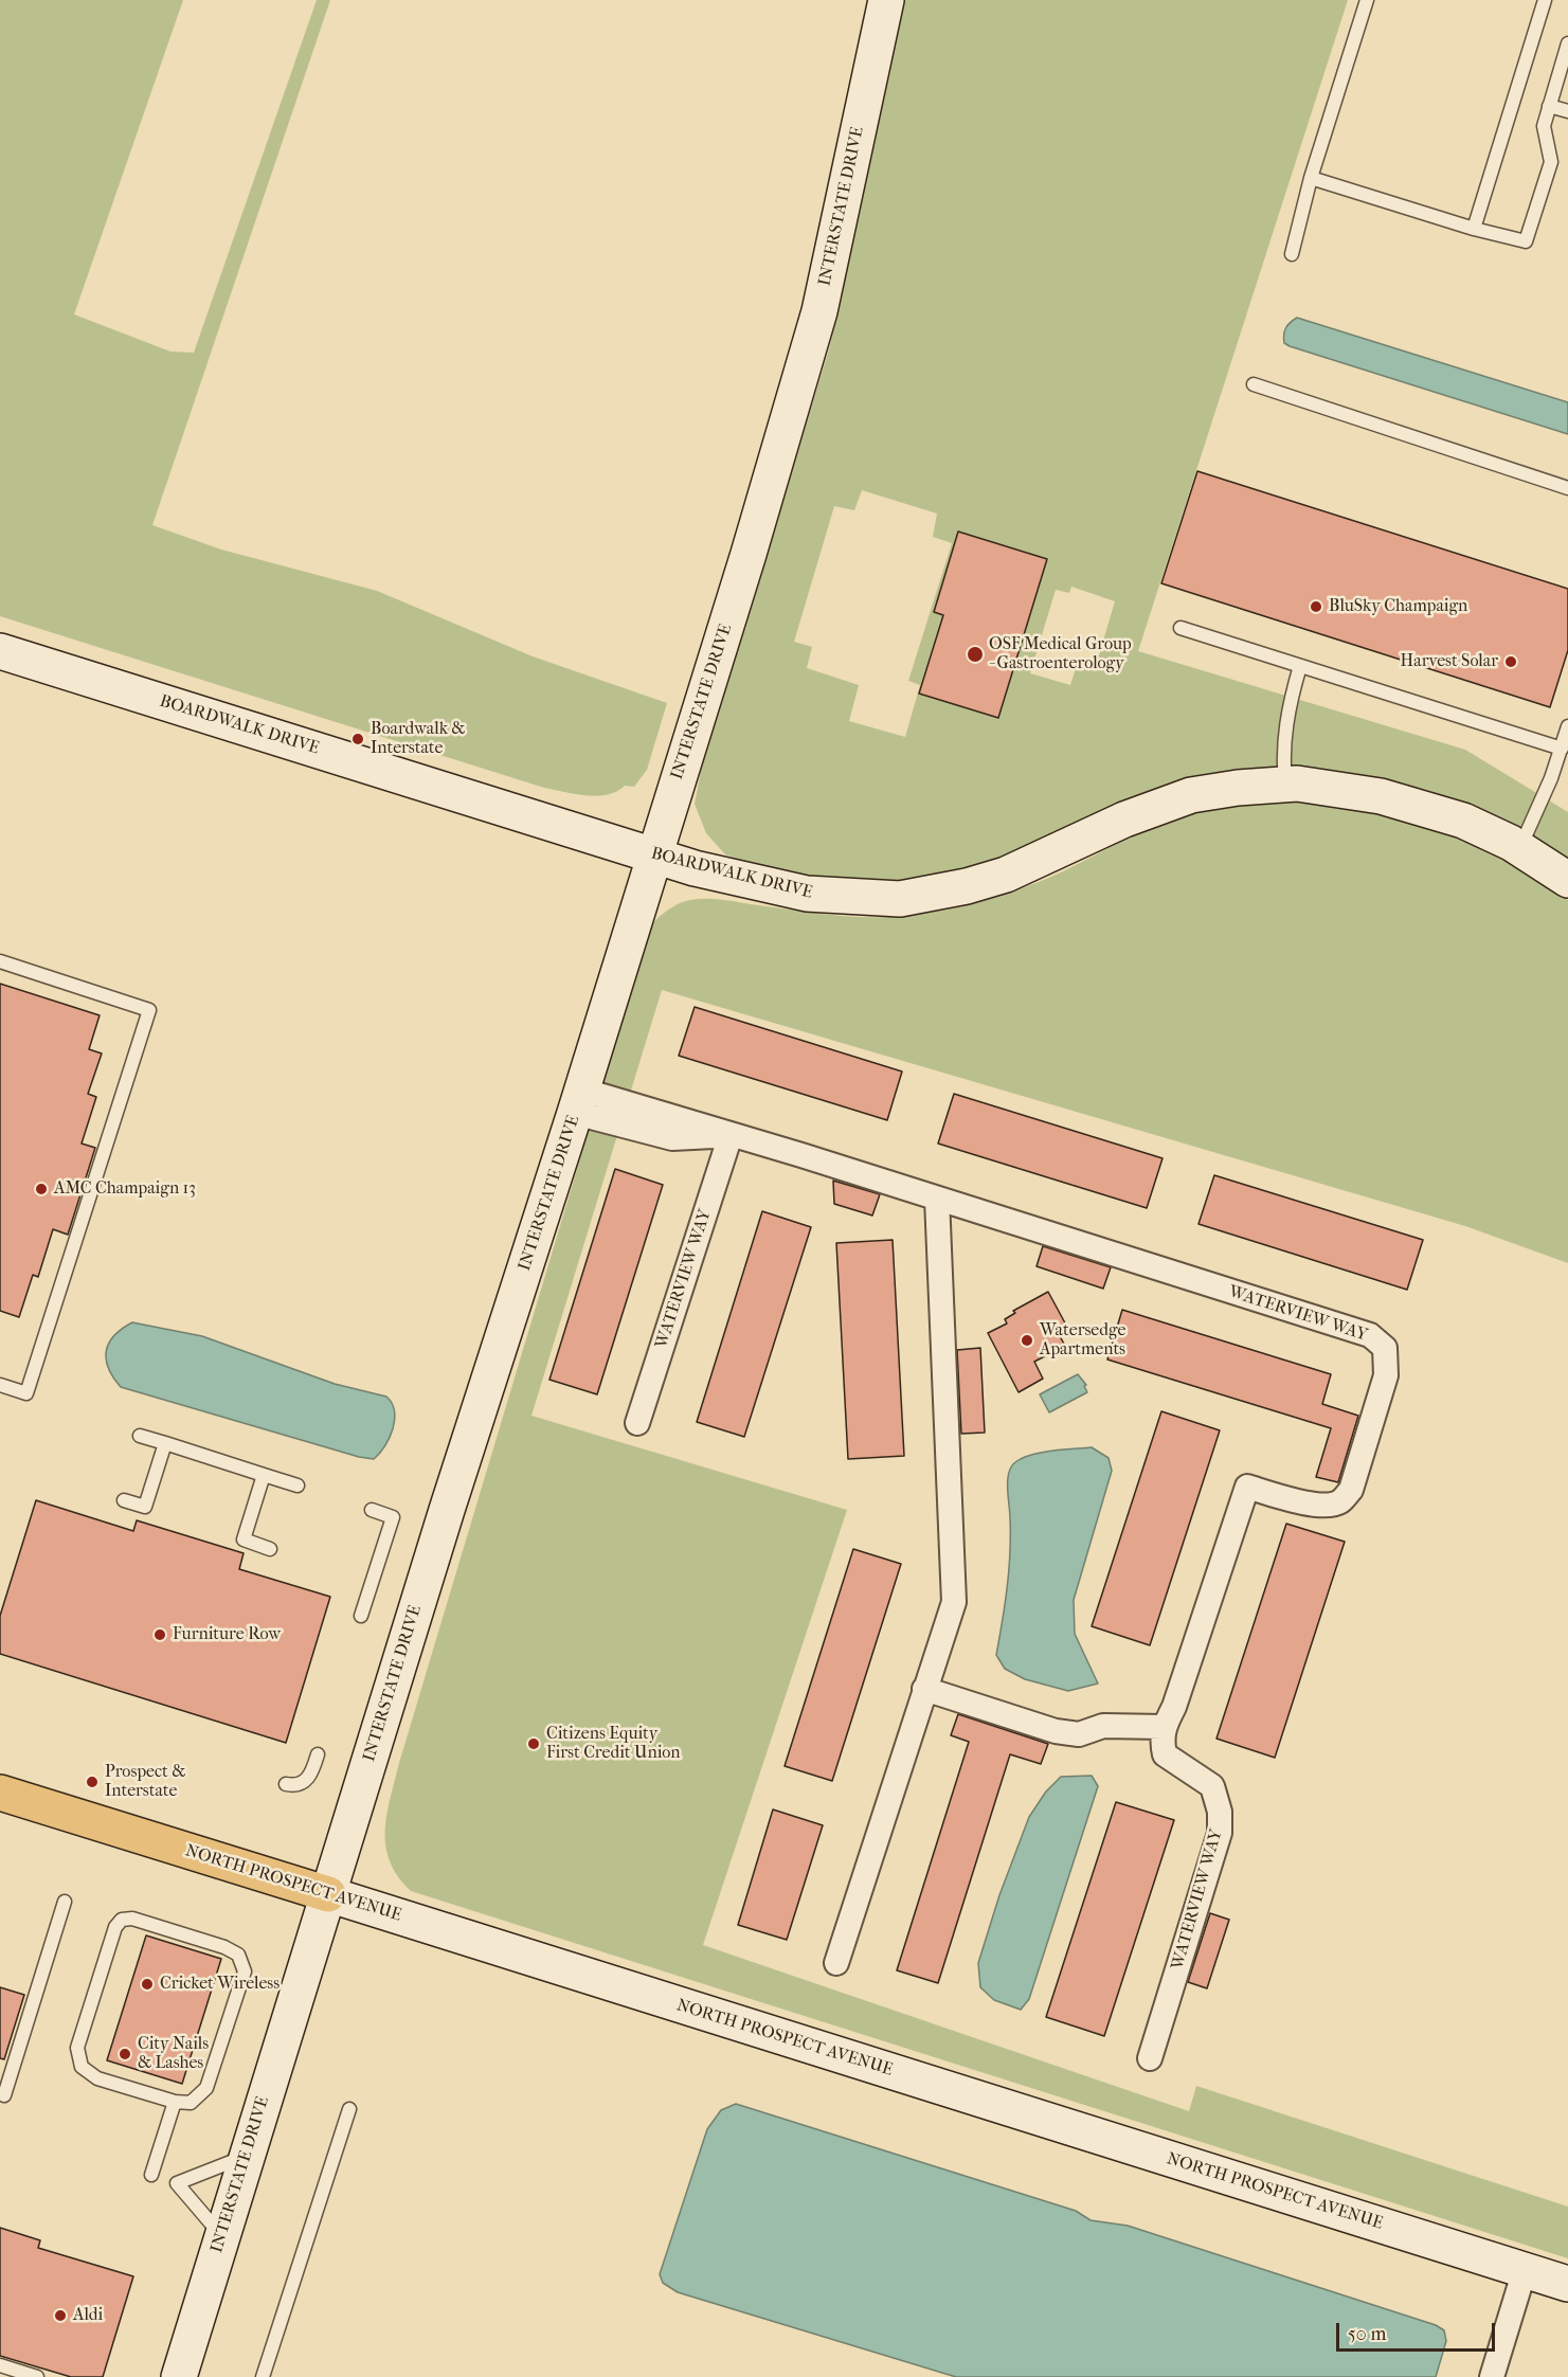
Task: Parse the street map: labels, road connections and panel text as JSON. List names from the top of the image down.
{
  "streets": {
    "main road": ["NORTH PROSPECT AVENUE"],
    "street": ["INTERSTATE DRIVE", "BOARDWALK DRIVE", "WATERVIEW WAY"]
  },
  "crossings": [
    ["INTERSTATE DRIVE", "BOARDWALK DRIVE"],
    ["INTERSTATE DRIVE", "WATERVIEW WAY"],
    ["INTERSTATE DRIVE", "NORTH PROSPECT AVENUE"]
  ],
  "places": [
    "BluSky Champaign",
    "OSF Medical Group - Gastroenterology",
    "Harvest Solar",
    "Boardwalk & Interstate",
    "AMC Champaign 13",
    "Watersedge Apartments",
    "Furniture Row",
    "Citizens Equity First Credit Union",
    "Prospect & Interstate",
    "Cricket Wireless",
    "City Nails & Lashes",
    "Aldi"
  ],
  "scale_bar": "50 m"
}
